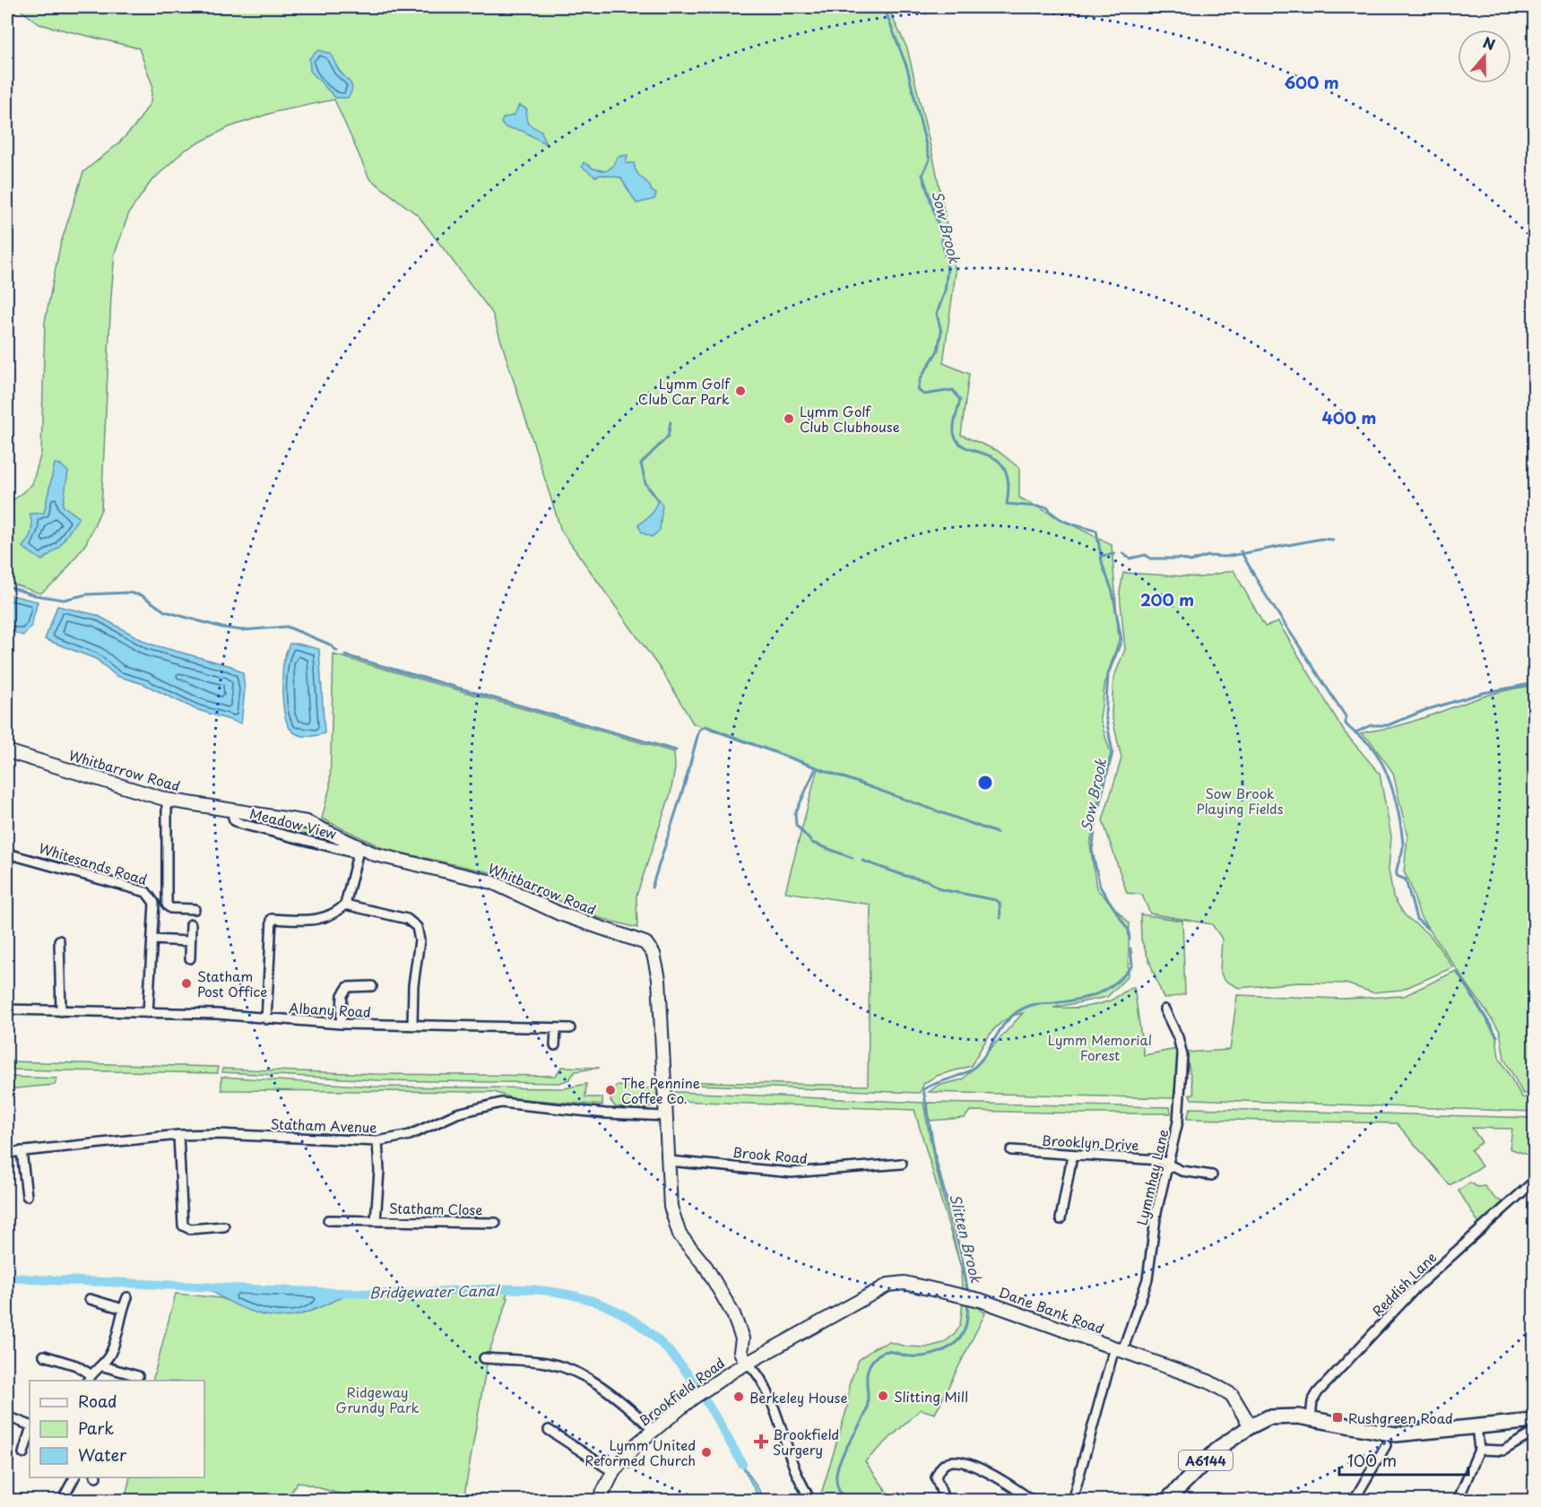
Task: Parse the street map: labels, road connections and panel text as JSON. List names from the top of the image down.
{
  "streets": {
    "main road": ["A6144"],
    "street": [
      "Whitbarrow Road",
      "Meadow View",
      "Whitesands Road",
      "Albany Road",
      "Statham Avenue",
      "Brooklyn Drive",
      "Brook Road",
      "Lymmhay Lane",
      "Statham Close",
      "Reddish Lane",
      "Dane Bank Road",
      "Brookfield Road"
    ]
  },
  "crossings": [
    ["Whitbarrow Road", "Meadow View"],
    ["Whitbarrow Road", "Statham Avenue"],
    ["Whitbarrow Road", "Brook Road"],
    ["Whitbarrow Road", "Dane Bank Road"],
    ["Whitbarrow Road", "Brookfield Road"],
    ["Whitesands Road", "Albany Road"],
    ["Statham Avenue", "Statham Close"],
    ["Brooklyn Drive", "Lymmhay Lane"],
    ["Lymmhay Lane", "Dane Bank Road"],
    ["Reddish Lane", "A6144"],
    ["Dane Bank Road", "Brookfield Road"]
  ],
  "water": ["Sow Brook", "Slitten Brook", "Bridgewater Canal"],
  "parks": ["Sow Brook Playing Fields", "Lymm Memorial Forest", "Ridgeway Grundy Park"],
  "places": {
    "other": [
      "Lymm Golf Club Car Park",
      "Lymm Golf Club Clubhouse",
      "Statham Post Office",
      "The Pennine Coffee Co.",
      "Slitting Mill",
      "Berkeley House",
      "Lymm United Reformed Church"
    ],
    "transit": ["Rushgreen Road"],
    "health": ["Brookfield Surgery"]
  },
  "legend": ["Road", "Park", "Water"],
  "scale_bar": "100 m",
  "north": "top",
  "rings": ["600 m", "400 m", "200 m"]
}
